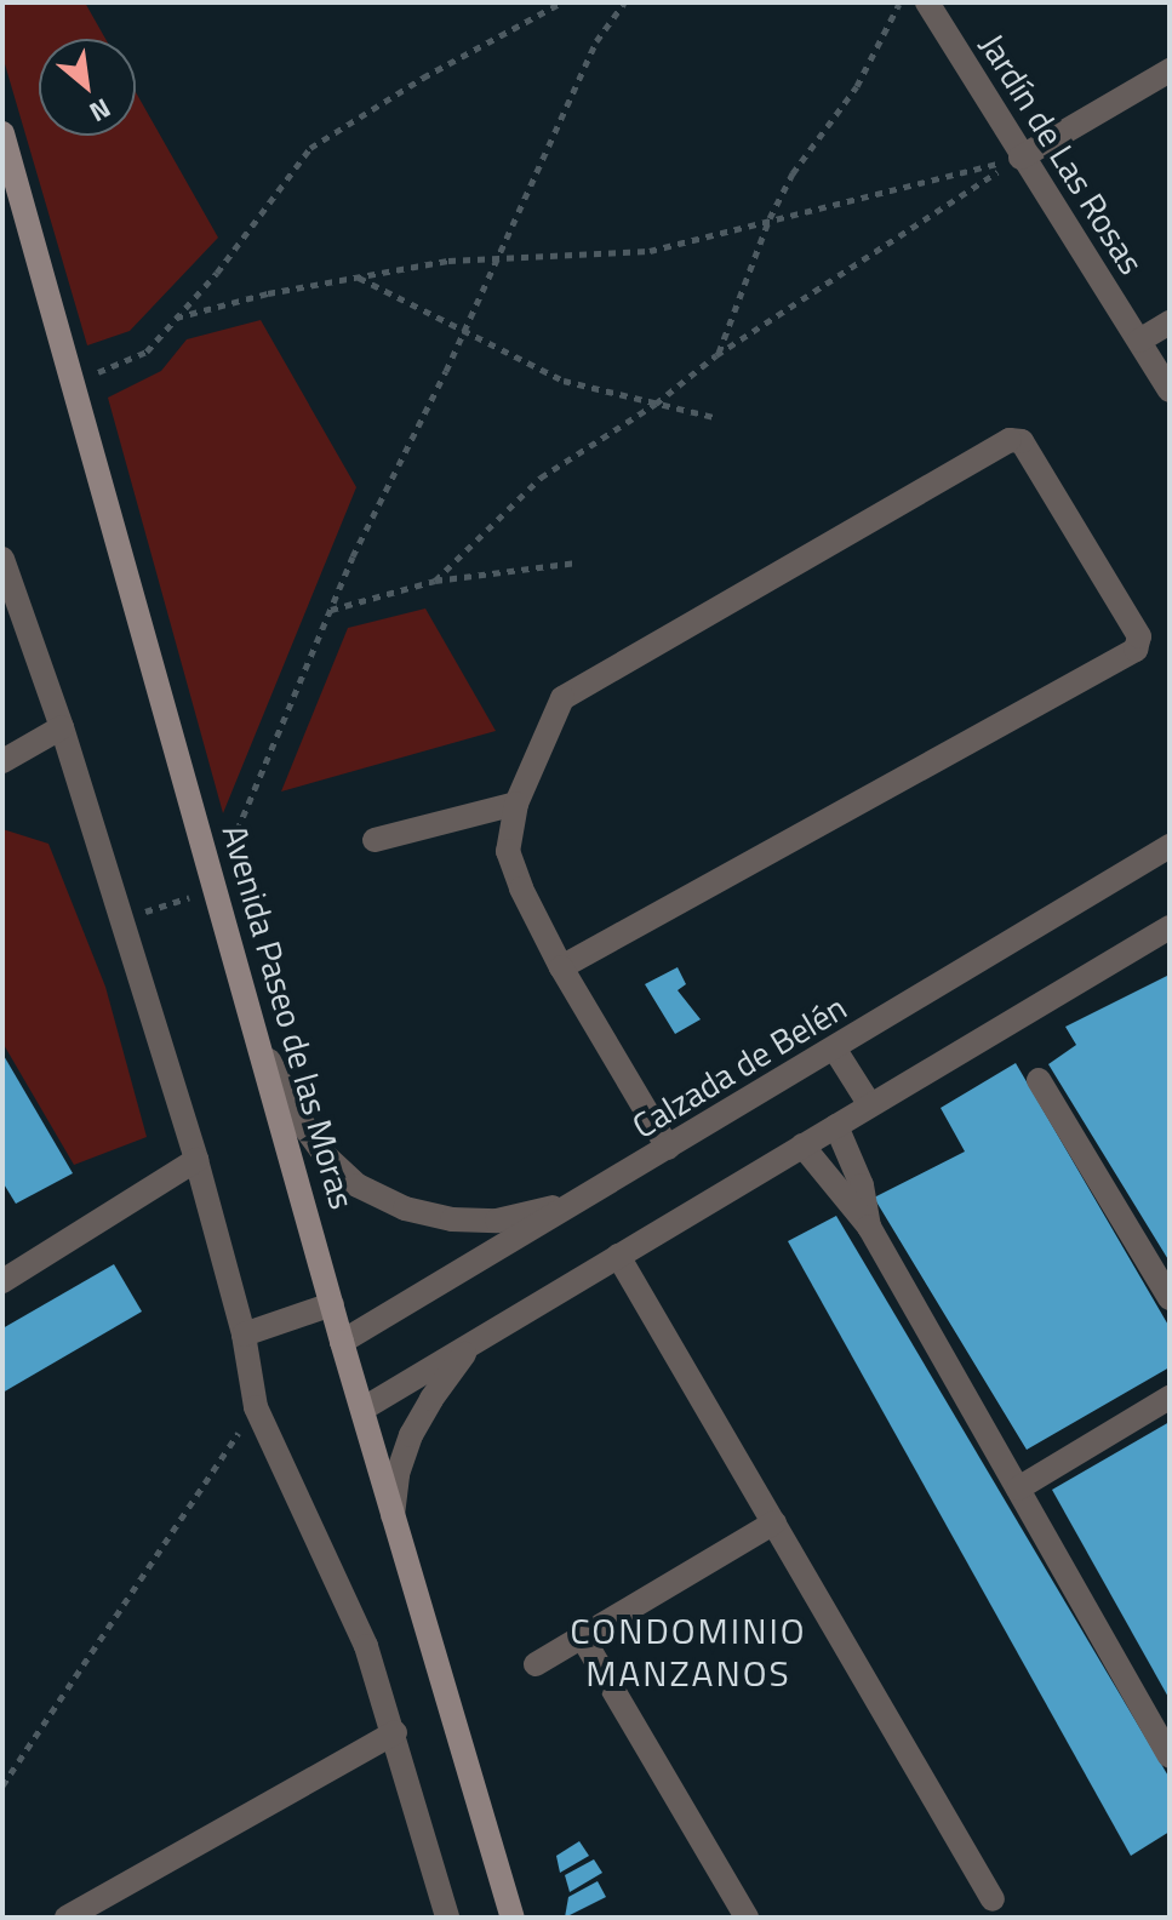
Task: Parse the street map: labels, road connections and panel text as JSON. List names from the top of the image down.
{
  "streets": {
    "main road": ["Avenida Paseo de las Moras"],
    "street": ["Jardín de Las Rosas", "Calzada de Belén"]
  },
  "crossings": [
    ["Avenida Paseo de las Moras", "Calzada de Belén"]
  ],
  "districts": ["CONDOMINIO MANZANOS"],
  "north": "bottom right"
}
